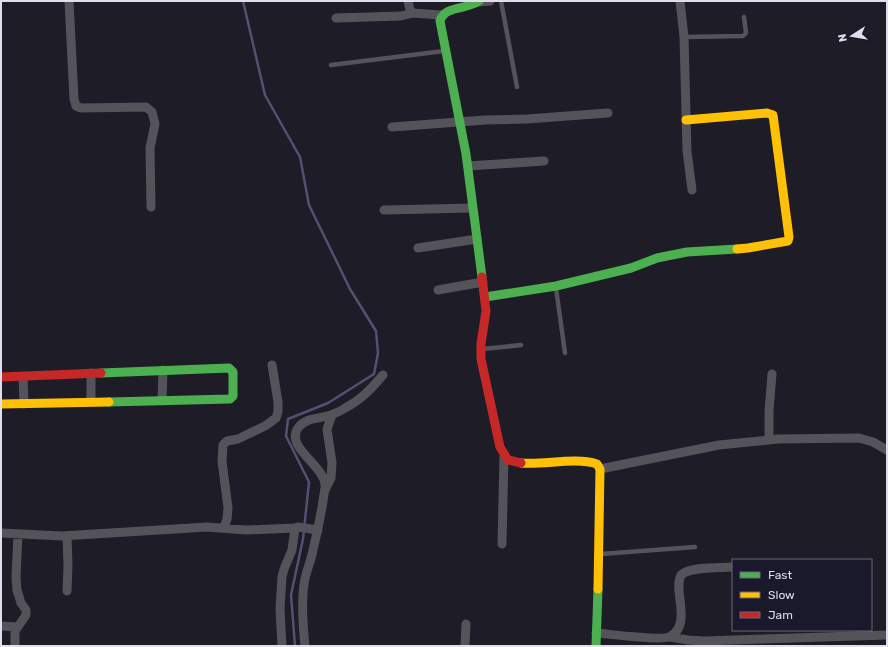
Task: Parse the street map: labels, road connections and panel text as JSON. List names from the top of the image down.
{
  "legend": ["Fast", "Slow", "Jam"],
  "north": "left"
}
